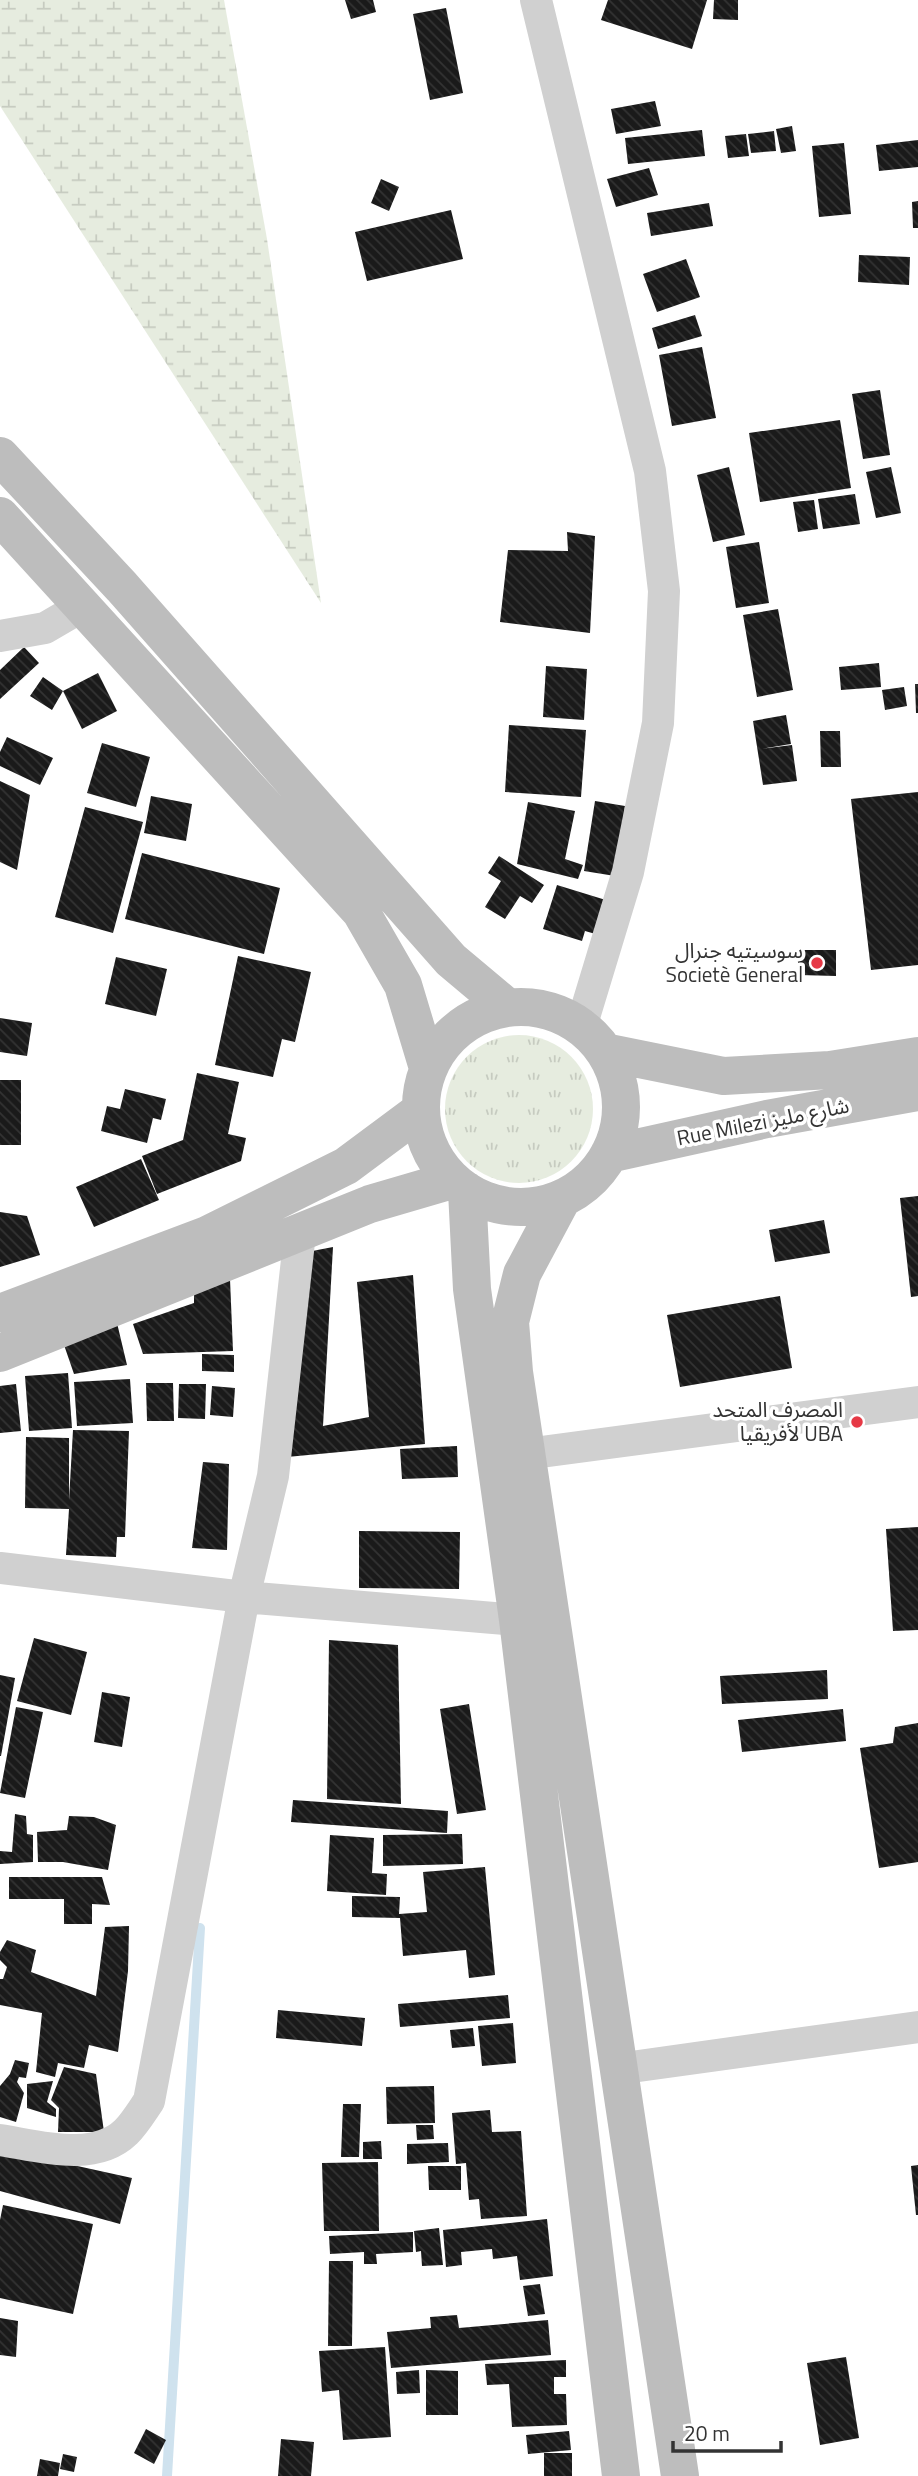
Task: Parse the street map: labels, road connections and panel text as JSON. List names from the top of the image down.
{
  "streets": {
    "street": ["Rue Milezi شارع مليز"]
  },
  "places": ["سوسيتيه جنرال Societè General", "المصرف المتحد لأفريقيا UBA"],
  "scale_bar": "20 m"
}
